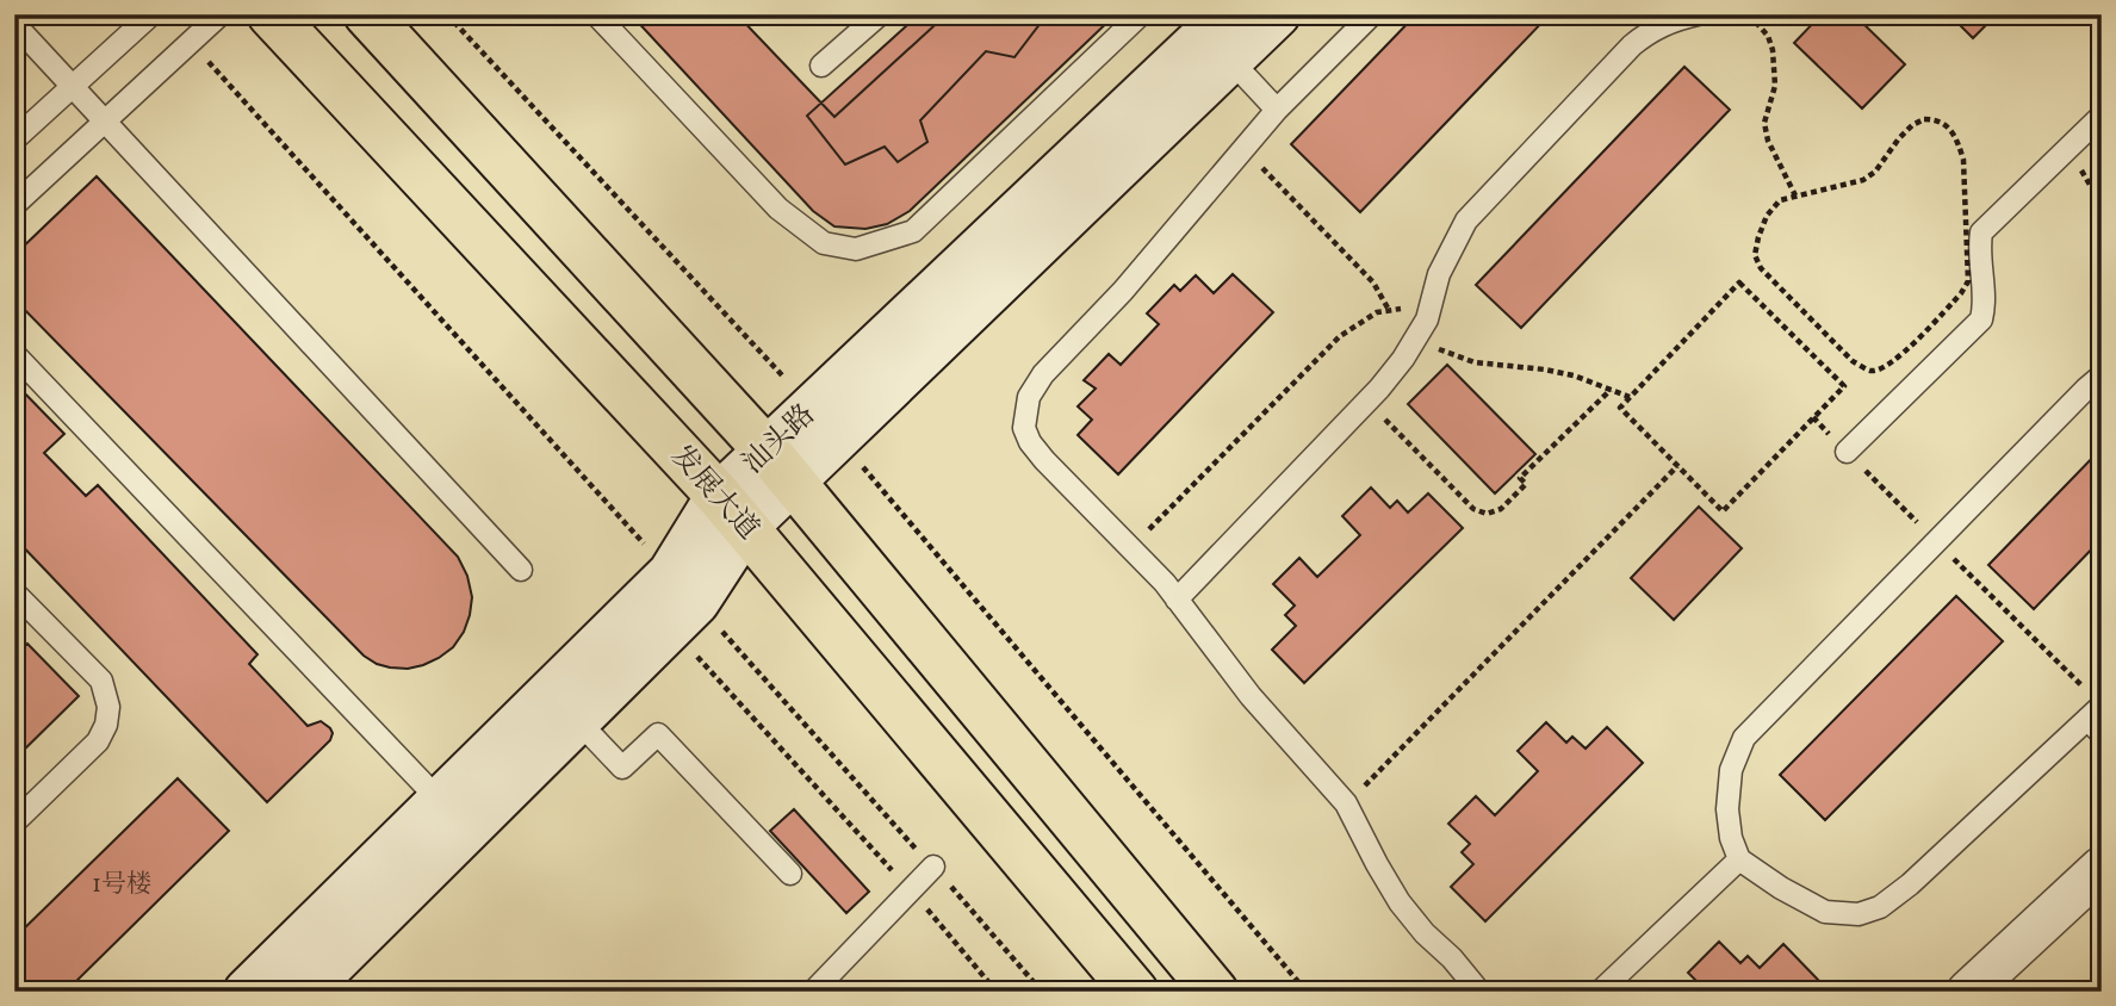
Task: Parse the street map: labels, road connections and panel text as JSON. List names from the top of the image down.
{
  "streets": {
    "main road": ["发展大道"],
    "street": ["汕头路"]
  },
  "crossings": [
    ["汕头路", "发展大道"]
  ],
  "house_numbers": ["1号楼"]
}
